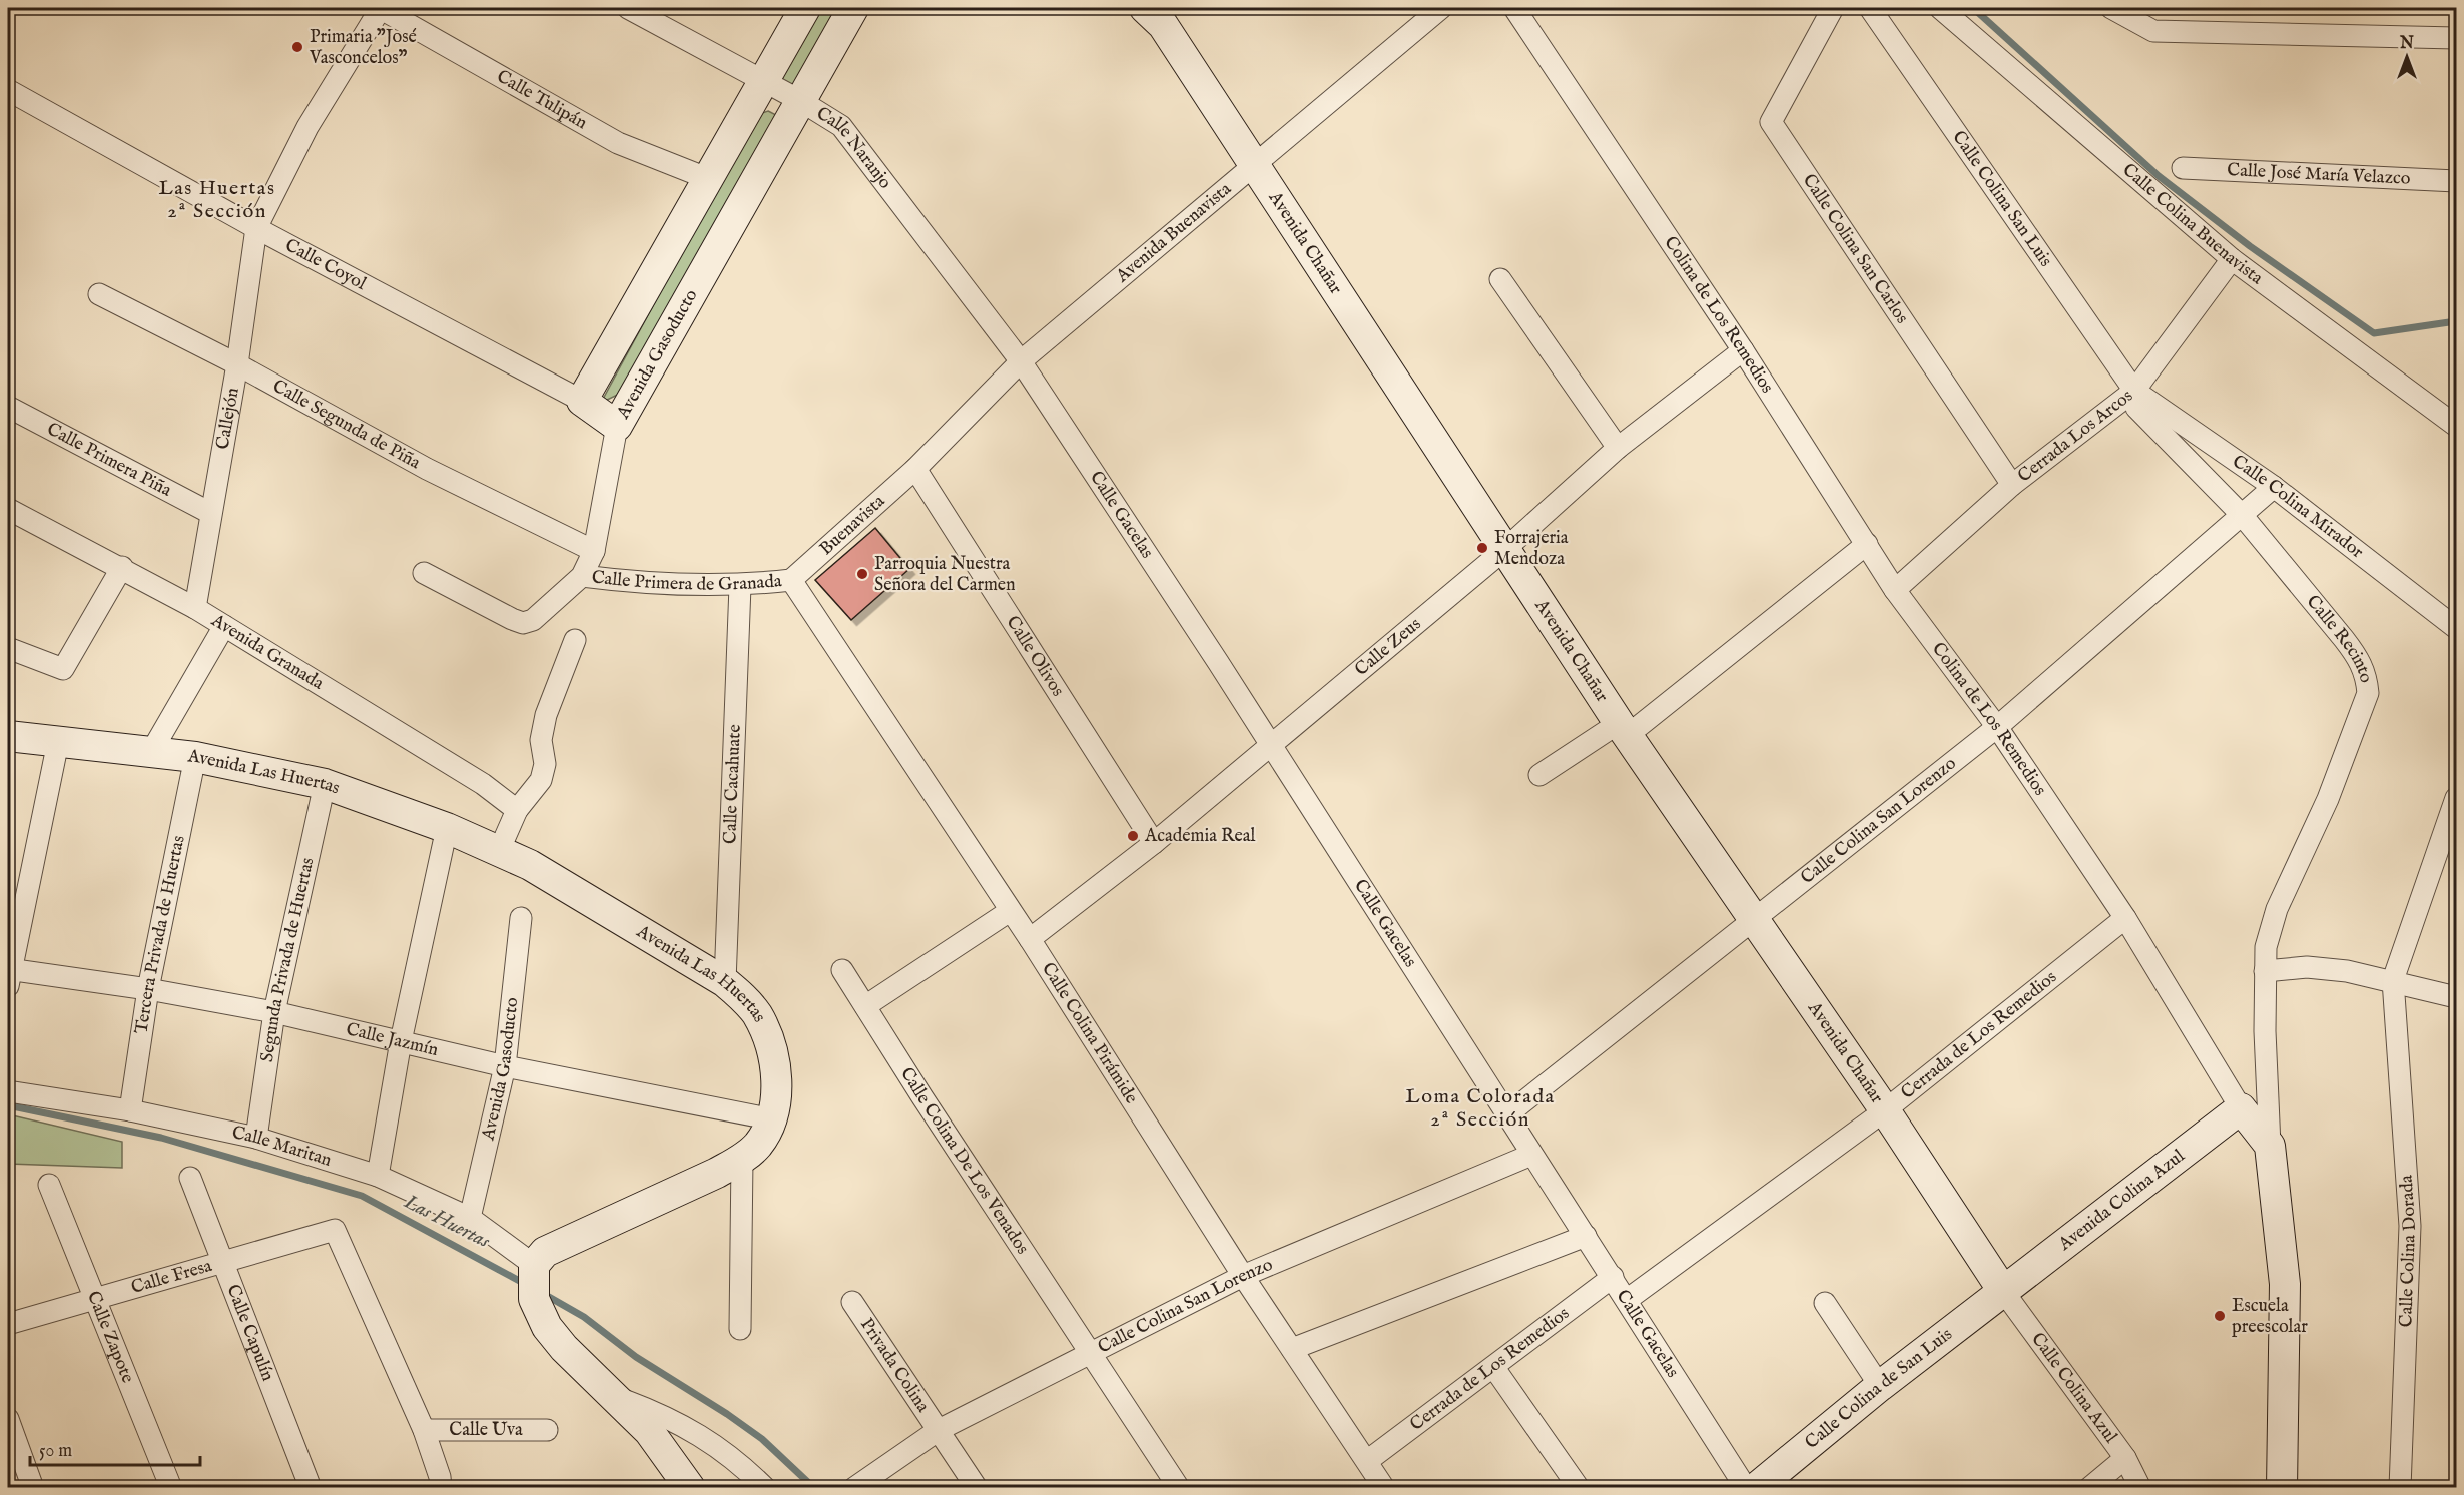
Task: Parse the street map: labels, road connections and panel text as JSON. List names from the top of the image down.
{
  "streets": {
    "street": [
      "Calle Tulipán",
      "Calle Naranjo",
      "Calle José María Velazco",
      "Calle Colina San Luis",
      "Calle Colina Buenavista",
      "Avenida Buenavista",
      "Avenida Chañar",
      "Calle Colina San Carlos",
      "Calle Coyol",
      "Colina de Los Remedios",
      "Avenida Gasoducto",
      "Callejón",
      "Calle Segunda de Piña",
      "Cerrada Los Arcos",
      "Calle Primera Piña",
      "Calle Colina Mirador",
      "Calle Gacelas",
      "Buenavista",
      "Calle Primera de Granada",
      "Calle Recinto",
      "Calle Zeus",
      "Avenida Granada",
      "Calle Olivos",
      "Avenida Las Huertas",
      "Calle Cacahuate",
      "Calle Colina San Lorenzo",
      "Tercera Privada de Huertas",
      "Segunda Privada de Huertas",
      "Calle Colina Pirámide",
      "Cerrada de Los Remedios",
      "Calle Jazmín",
      "Calle Maritan",
      "Calle Colina De Los Venados",
      "Avenida Colina Azul",
      "Calle Colina Dorada",
      "Calle Fresa",
      "Calle Capulín",
      "Calle Zapote",
      "Privada Colina",
      "Calle Colina Azul",
      "Calle Colina de San Luis",
      "Calle Uva"
    ]
  },
  "crossings": [
    ["Calle Tulipán", "Callejón"],
    ["Calle Naranjo", "Avenida Buenavista"],
    ["Calle Naranjo", "Avenida Gasoducto"],
    ["Calle Naranjo", "Calle Gacelas"],
    ["Calle Colina San Luis", "Cerrada Los Arcos"],
    ["Calle Colina San Luis", "Calle Colina Mirador"],
    ["Calle Colina San Luis", "Calle Recinto"],
    ["Calle Colina Buenavista", "Cerrada Los Arcos"],
    ["Avenida Buenavista", "Avenida Chañar"],
    ["Avenida Buenavista", "Calle Gacelas"],
    ["Avenida Buenavista", "Buenavista"],
    ["Avenida Buenavista", "Calle Olivos"],
    ["Avenida Chañar", "Calle Zeus"],
    ["Avenida Chañar", "Calle Colina San Lorenzo"],
    ["Avenida Chañar", "Cerrada de Los Remedios"],
    ["Avenida Chañar", "Avenida Colina Azul"],
    ["Avenida Chañar", "Calle Colina Azul"],
    ["Avenida Chañar", "Calle Colina de San Luis"],
    ["Calle Colina San Carlos", "Cerrada Los Arcos"],
    ["Calle Coyol", "Avenida Gasoducto"],
    ["Calle Coyol", "Callejón"],
    ["Colina de Los Remedios", "Cerrada Los Arcos"],
    ["Colina de Los Remedios", "Calle Recinto"],
    ["Colina de Los Remedios", "Calle Zeus"],
    ["Colina de Los Remedios", "Calle Colina San Lorenzo"],
    ["Colina de Los Remedios", "Cerrada de Los Remedios"],
    ["Colina de Los Remedios", "Avenida Colina Azul"],
    ["Avenida Gasoducto", "Calle Jazmín"],
    ["Avenida Gasoducto", "Calle Maritan"],
    ["Callejón", "Calle Segunda de Piña"],
    ["Callejón", "Calle Primera Piña"],
    ["Callejón", "Avenida Granada"],
    ["Cerrada Los Arcos", "Calle Colina Mirador"],
    ["Cerrada Los Arcos", "Calle Recinto"],
    ["Calle Colina Mirador", "Calle Recinto"],
    ["Calle Colina Mirador", "Calle Colina San Lorenzo"],
    ["Calle Gacelas", "Calle Zeus"],
    ["Calle Gacelas", "Calle Colina San Lorenzo"],
    ["Calle Gacelas", "Cerrada de Los Remedios"],
    ["Buenavista", "Calle Primera de Granada"],
    ["Buenavista", "Calle Olivos"],
    ["Buenavista", "Calle Colina Pirámide"],
    ["Calle Primera de Granada", "Calle Cacahuate"],
    ["Calle Primera de Granada", "Calle Colina Pirámide"],
    ["Calle Recinto", "Calle Colina San Lorenzo"],
    ["Calle Zeus", "Calle Olivos"],
    ["Calle Zeus", "Calle Colina Pirámide"],
    ["Avenida Las Huertas", "Calle Cacahuate"],
    ["Avenida Las Huertas", "Tercera Privada de Huertas"],
    ["Avenida Las Huertas", "Segunda Privada de Huertas"],
    ["Avenida Las Huertas", "Calle Jazmín"],
    ["Avenida Las Huertas", "Calle Maritan"],
    ["Calle Colina San Lorenzo", "Calle Colina Pirámide"],
    ["Calle Colina San Lorenzo", "Calle Colina De Los Venados"],
    ["Calle Colina San Lorenzo", "Privada Colina"],
    ["Tercera Privada de Huertas", "Calle Jazmín"],
    ["Tercera Privada de Huertas", "Calle Maritan"],
    ["Segunda Privada de Huertas", "Calle Jazmín"],
    ["Segunda Privada de Huertas", "Calle Maritan"],
    ["Calle Colina Pirámide", "Cerrada de Los Remedios"],
    ["Avenida Colina Azul", "Calle Colina Azul"],
    ["Avenida Colina Azul", "Calle Colina de San Luis"],
    ["Calle Fresa", "Calle Capulín"],
    ["Calle Fresa", "Calle Zapote"],
    ["Calle Fresa", "Calle Uva"],
    ["Calle Colina Azul", "Calle Colina de San Luis"]
  ],
  "districts": ["Las Huertas 2ª Sección", "Loma Colorada 2ª Sección"],
  "water": ["Las Huertas"],
  "places": [
    "Primaria \"José Vasconcelos\"",
    "Forrajeria Mendoza",
    "Parroquia Nuestra Señora del Carmen",
    "Academia Real",
    "Escuela preescolar"
  ],
  "scale_bar": "50 m",
  "north": "top"
}
